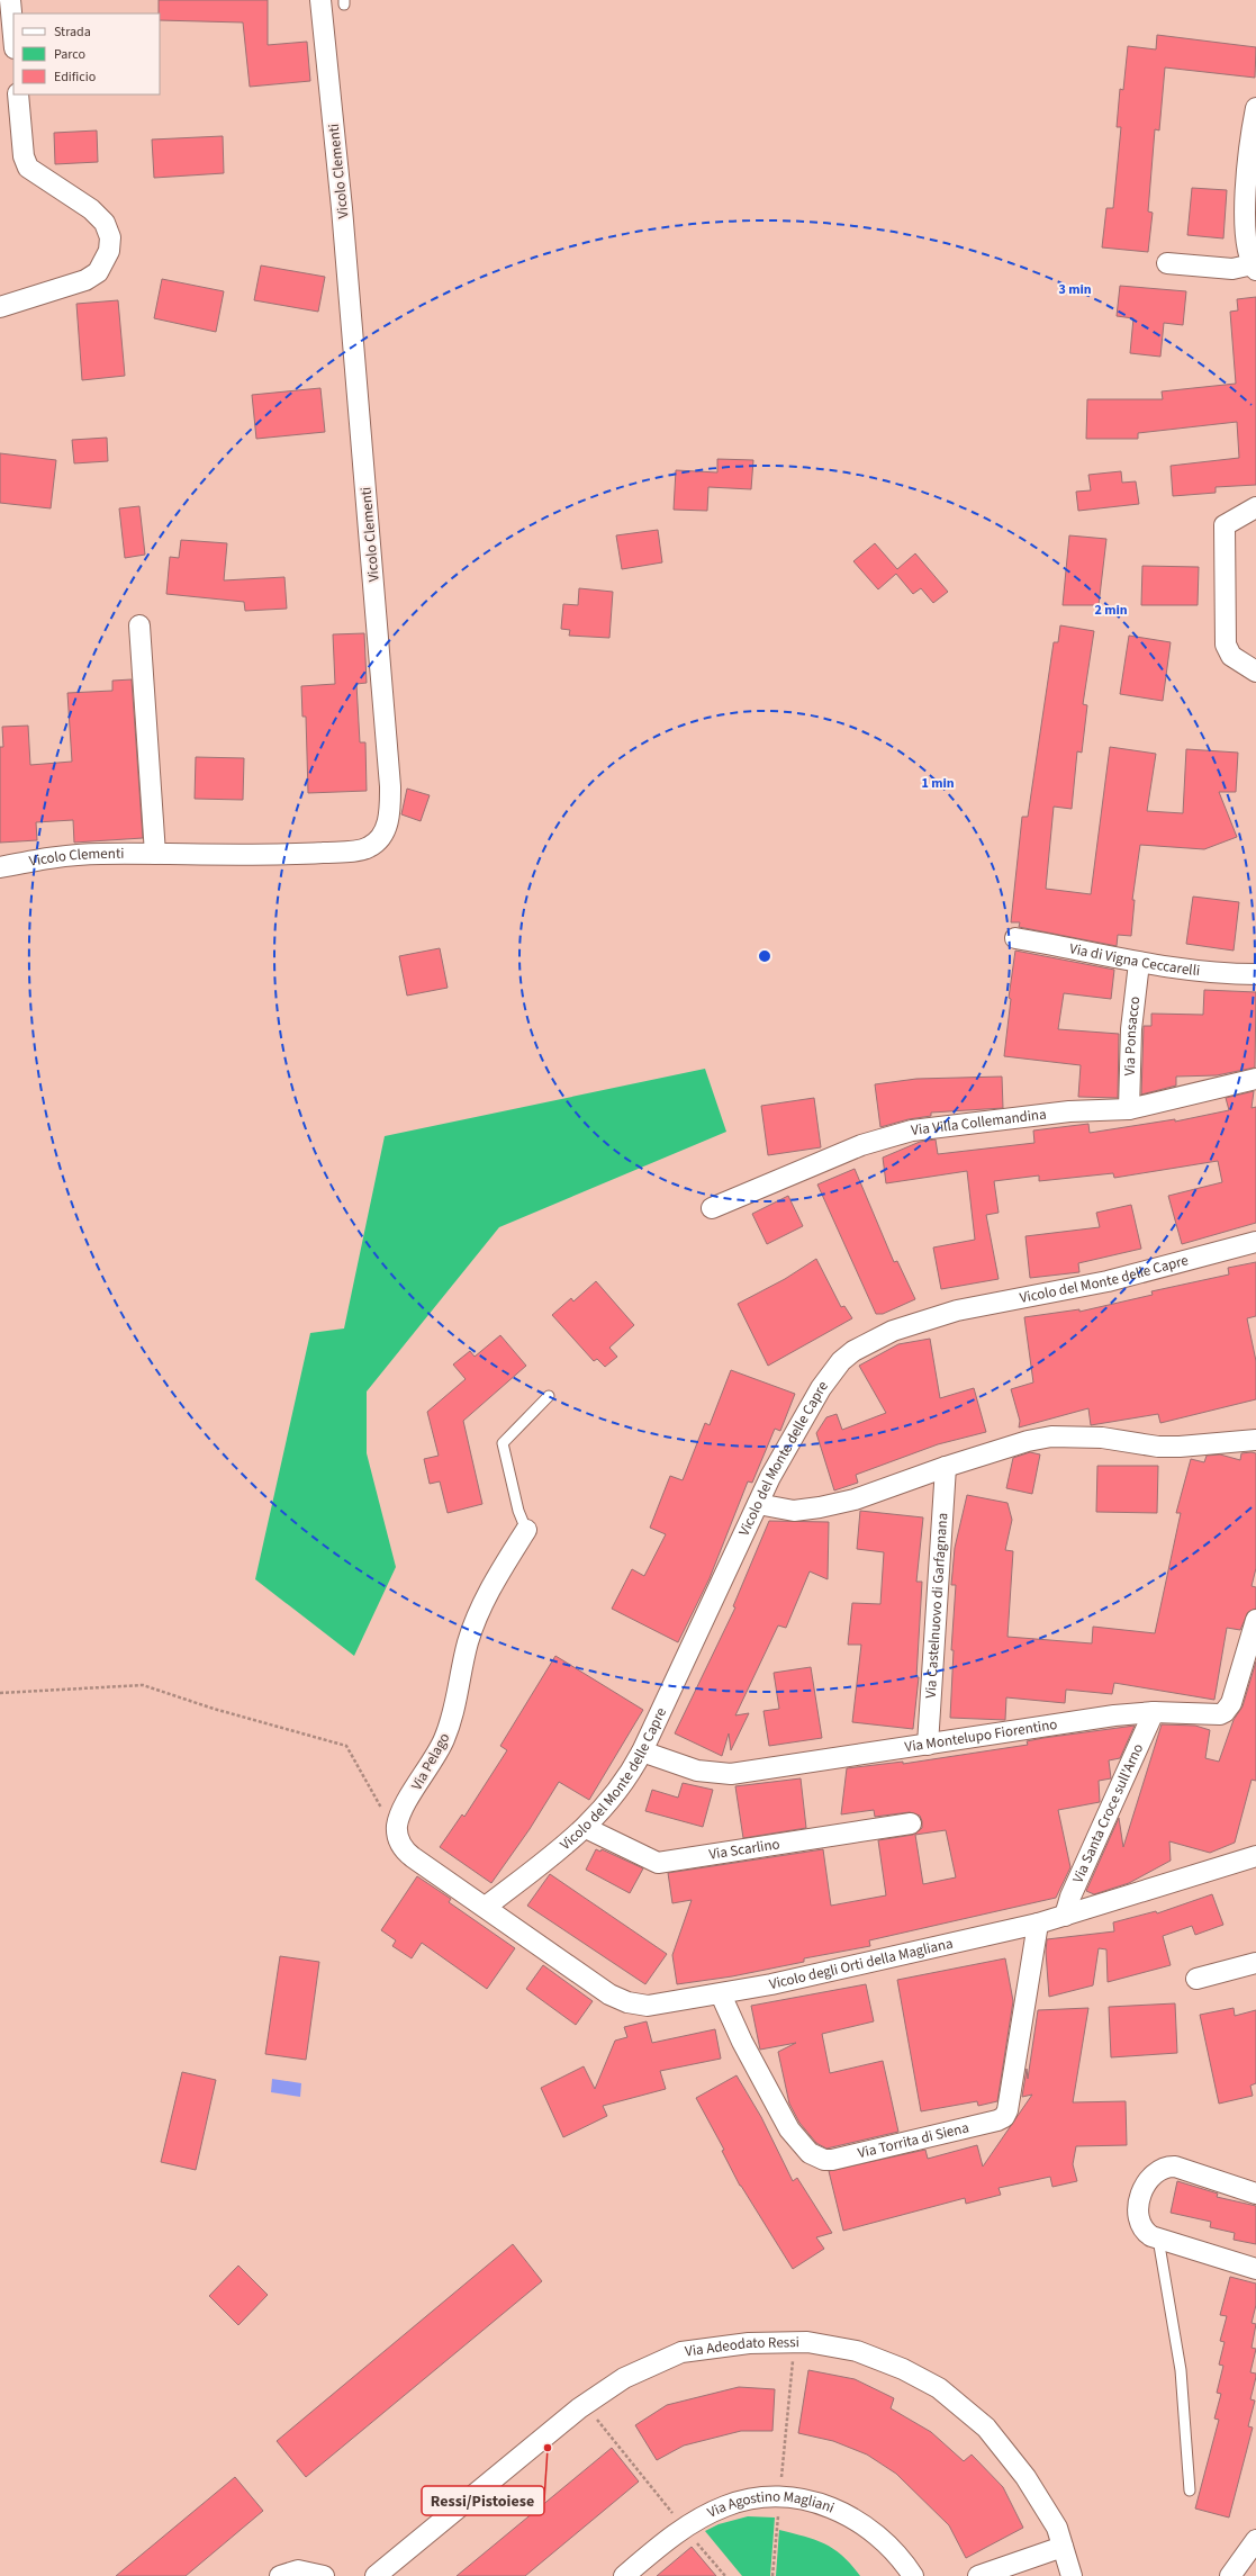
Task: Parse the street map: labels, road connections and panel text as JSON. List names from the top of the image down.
{
  "streets": {
    "street": [
      "Vicolo Clementi",
      "Via di Vigna Ceccarelli",
      "Via Ponsacco",
      "Via Villa Collemandina",
      "Vicolo del Monte delle Capre",
      "Via Castelnuovo di Garfagnana",
      "Via Montelupo Fiorentino",
      "Via Pelago",
      "Via Santa Croce sull'Arno",
      "Via Scarlino",
      "Vicolo degli Orti della Magliana",
      "Via Torrita di Siena",
      "Via Adeodato Ressi",
      "Via Agostino Magliani"
    ]
  },
  "crossings": [
    ["Via di Vigna Ceccarelli", "Via Ponsacco"],
    ["Via Ponsacco", "Via Villa Collemandina"],
    ["Vicolo del Monte delle Capre", "Via Montelupo Fiorentino"],
    ["Vicolo del Monte delle Capre", "Via Scarlino"],
    ["Vicolo del Monte delle Capre", "Vicolo degli Orti della Magliana"],
    ["Via Castelnuovo di Garfagnana", "Via Montelupo Fiorentino"],
    ["Via Montelupo Fiorentino", "Via Santa Croce sull'Arno"],
    ["Via Santa Croce sull'Arno", "Vicolo degli Orti della Magliana"],
    ["Vicolo degli Orti della Magliana", "Via Torrita di Siena"]
  ],
  "places": ["Ressi/Pistoiese"],
  "legend": ["Strada", "Parco", "Edificio"],
  "rings": ["3 min", "2 min", "1 min"]
}
